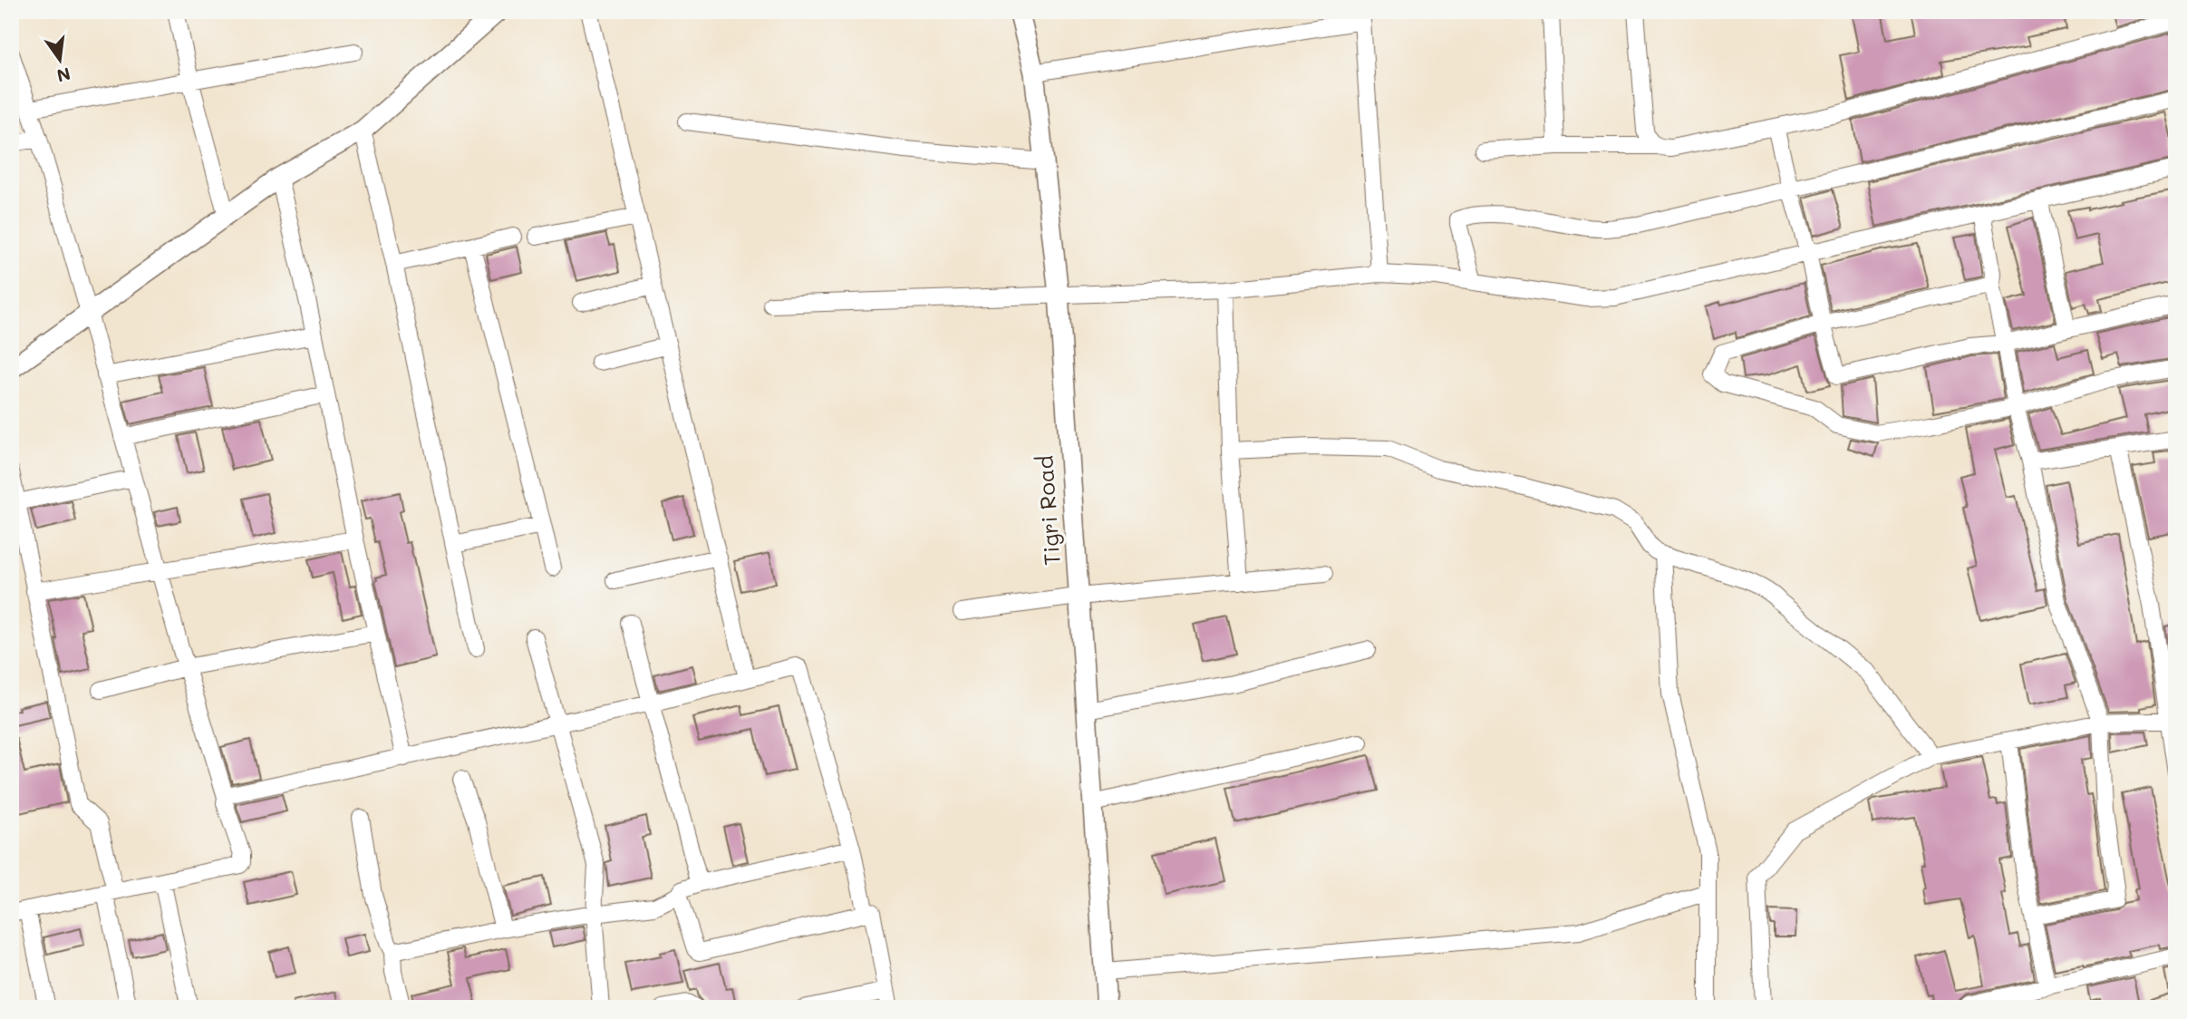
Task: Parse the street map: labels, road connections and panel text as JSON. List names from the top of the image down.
{
  "streets": {
    "street": ["Tigri Road"]
  },
  "north": "bottom"
}
